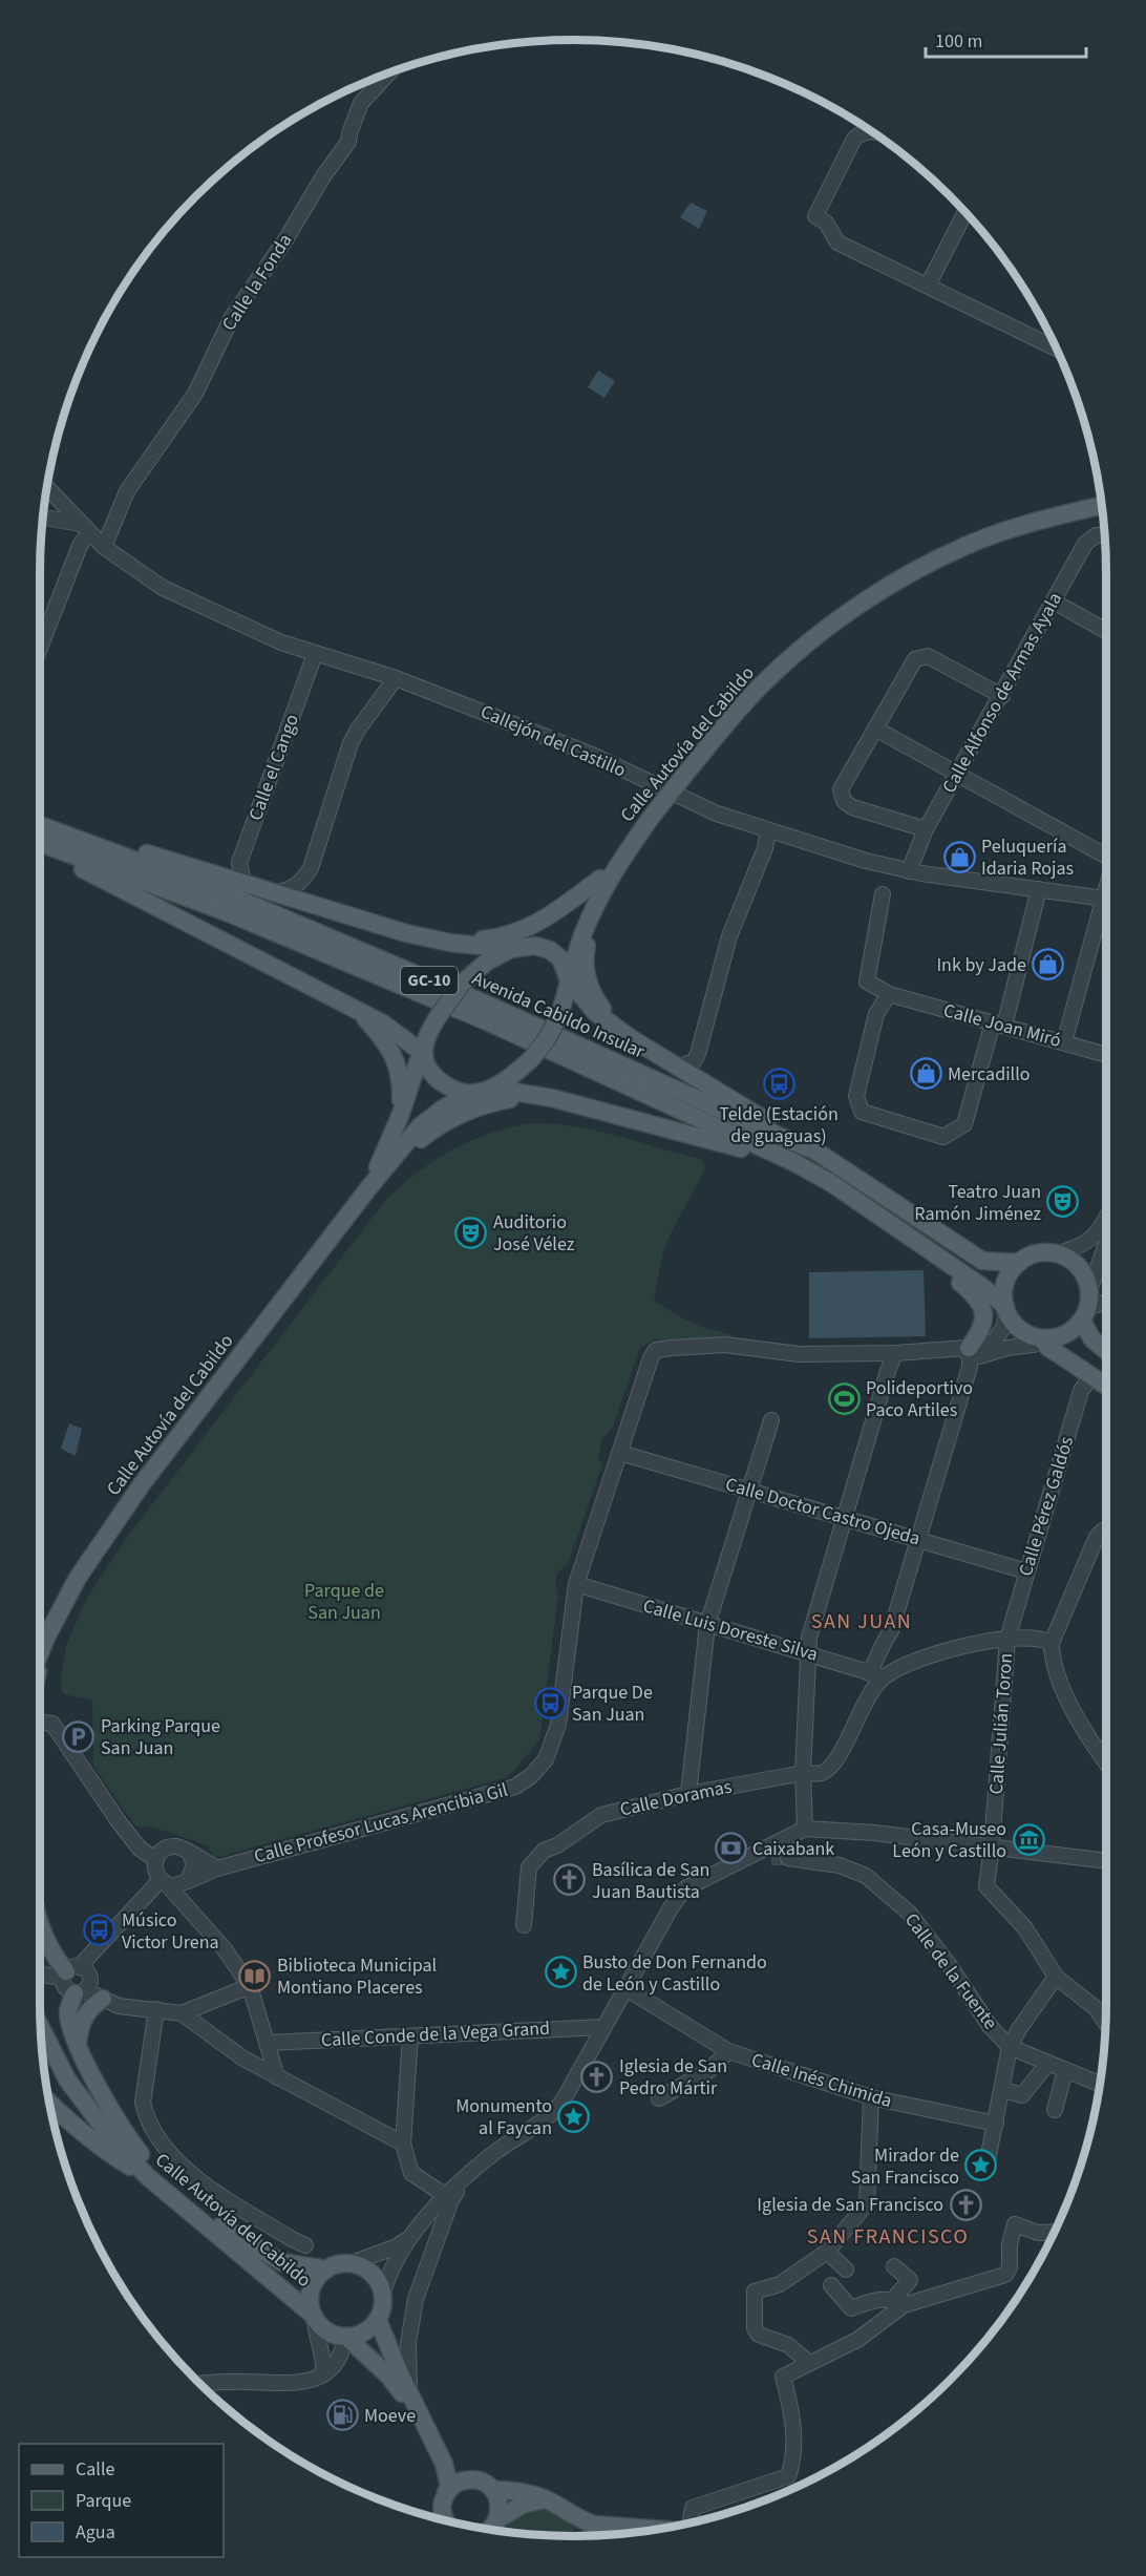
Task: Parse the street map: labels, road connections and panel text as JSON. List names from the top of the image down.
{
  "streets": {
    "main road": ["Calle Autovía del Cabildo", "GC-10", "Avenida Cabildo Insular"],
    "street": [
      "Calle la Fonda",
      "Calle Alfonso de Armas Ayala",
      "Callejón del Castillo",
      "Calle el Cango",
      "Calle Joan Miró",
      "Calle Pérez Galdós",
      "Calle Doctor Castro Ojeda",
      "Calle Luis Doreste Silva",
      "Calle Julián Toron",
      "Calle Doramas",
      "Calle Profesor Lucas Arencibia Gil",
      "Calle de la Fuente",
      "Calle Conde de la Vega Grand",
      "Calle Inés Chimida"
    ]
  },
  "crossings": [
    ["Calle la Fonda", "Callejón del Castillo"],
    ["Calle Alfonso de Armas Ayala", "Callejón del Castillo"],
    ["Callejón del Castillo", "Calle el Cango"],
    ["GC-10", "Avenida Cabildo Insular"],
    ["GC-10", "Calle Pérez Galdós"],
    ["Calle Pérez Galdós", "Calle Doctor Castro Ojeda"],
    ["Calle Pérez Galdós", "Calle Julián Toron"],
    ["Calle Doctor Castro Ojeda", "Calle Profesor Lucas Arencibia Gil"],
    ["Calle Luis Doreste Silva", "Calle Doramas"],
    ["Calle Luis Doreste Silva", "Calle Profesor Lucas Arencibia Gil"]
  ],
  "districts": ["SAN JUAN", "SAN FRANCISCO"],
  "parks": ["Parque de San Juan"],
  "places": {
    "shop": ["Peluquería Idaria Rojas", "Ink by Jade", "Mercadillo"],
    "bus stop": ["Telde (Estación de guaguas)", "Parque De San Juan", "Músico Victor Urena"],
    "theatre": ["Teatro Juan Ramón Jiménez", "Auditorio José Vélez"],
    "sports": ["Polideportivo Paco Artiles"],
    "parking": ["Parking Parque San Juan"],
    "museum": ["Casa-Museo León y Castillo"],
    "bank": ["Caixabank"],
    "church": ["Basílica de San Juan Bautista", "Iglesia de San Pedro Mártir", "Iglesia de San Francisco"],
    "place": ["Busto de Don Fernando de León y Castillo", "Monumento al Faycan", "Mirador de San Francisco"],
    "library": ["Biblioteca Municipal Montiano Placeres"],
    "fuel station": ["Moeve"]
  },
  "legend": ["Calle", "Parque", "Agua"],
  "scale_bar": "100 m"
}
